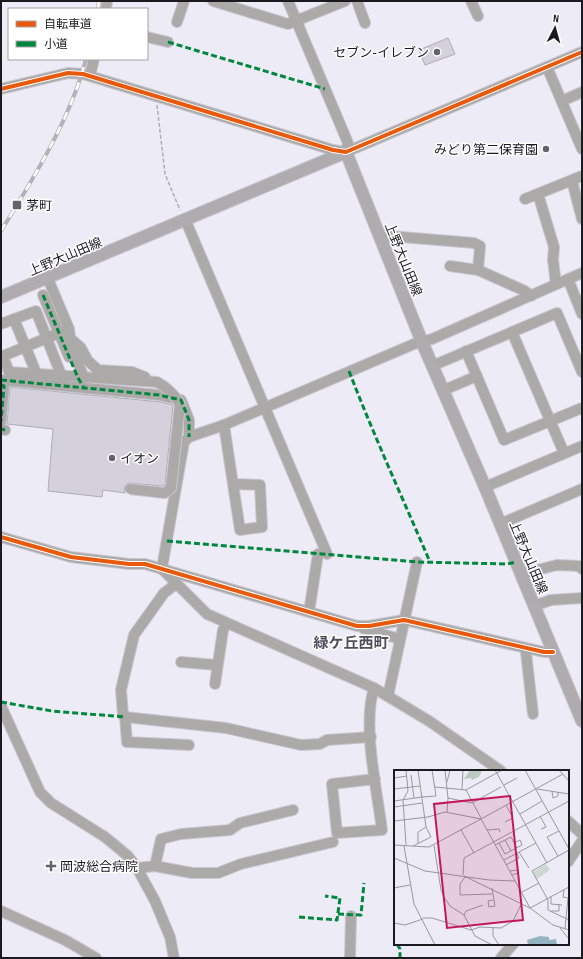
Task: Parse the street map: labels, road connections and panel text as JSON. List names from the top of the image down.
{
  "streets": {
    "main road": ["上野大山田線"]
  },
  "districts": ["緑ケ丘西町"],
  "places": {
    "other": ["セブン-イレブン", "みどり第二保育園", "イオン"],
    "transit": ["茅町"],
    "health": ["岡波総合病院"]
  },
  "legend": ["自転車道", "小道"],
  "north": "top"
}
